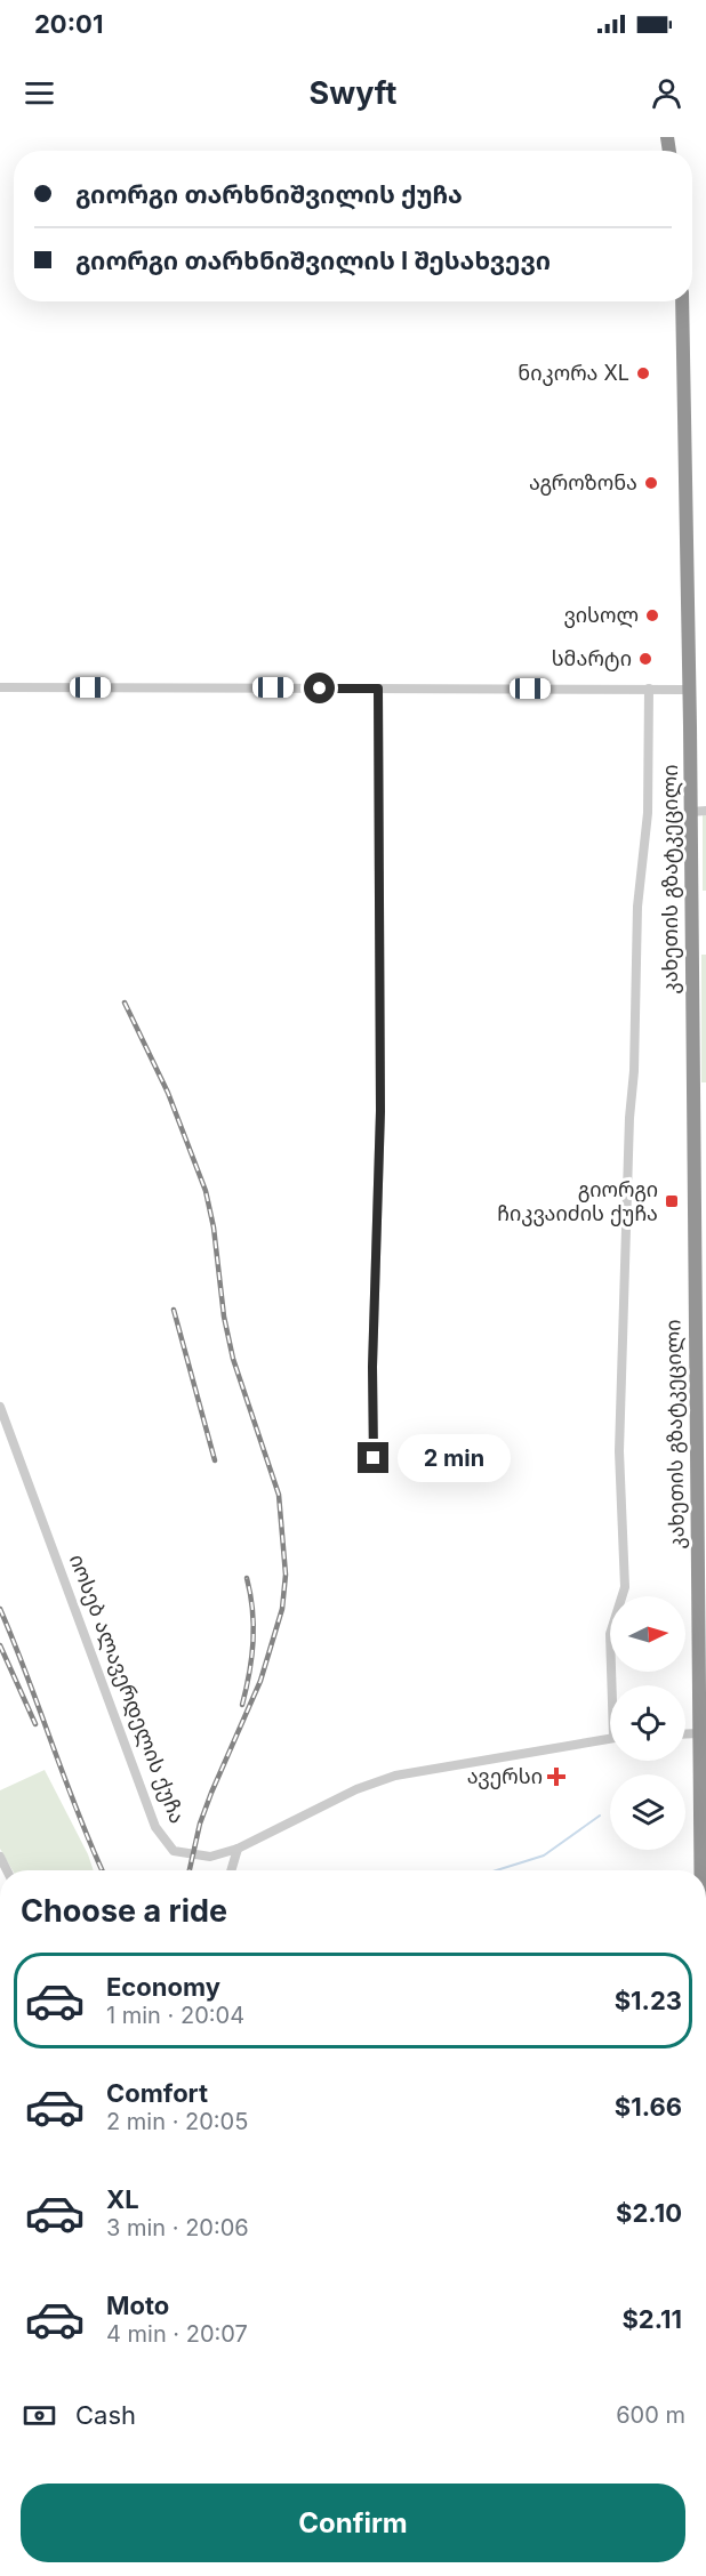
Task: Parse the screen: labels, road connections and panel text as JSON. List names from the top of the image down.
{
  "streets": {
    "highway": ["კახეთის გზატკეცილი"],
    "street": ["იოსებ ალავერდელის ქუჩა"]
  },
  "places": {
    "other": [
      "ნიკორა XL",
      "აგროზონა",
      "ვისოლ",
      "სმარტი"
    ],
    "transit": ["გიორგი ჩიკვაიძის ქუჩა"],
    "health": ["ავერსი"]
  },
  "north": "right",
  "page": {
    "status": "20:01",
    "header": "Swyft",
    "banner": ["გიორგი თარხნიშვილის ქუჩა", "გიორგი თარხნიშვილის I შესახვევი"],
    "bubble": "2 min",
    "heading": "Choose a ride",
    "list": [
      {
        "name": "Economy",
        "note": "1 min · 20:04",
        "value": "$1.23"
      },
      {
        "name": "Comfort",
        "note": "2 min · 20:05",
        "value": "$1.66"
      },
      {
        "name": "XL",
        "note": "3 min · 20:06",
        "value": "$2.10"
      },
      {
        "name": "Moto",
        "note": "4 min · 20:07",
        "value": "$2.11"
      }
    ],
    "pay": ["Cash", "600 m"],
    "buttons": "Confirm"
  }
}
